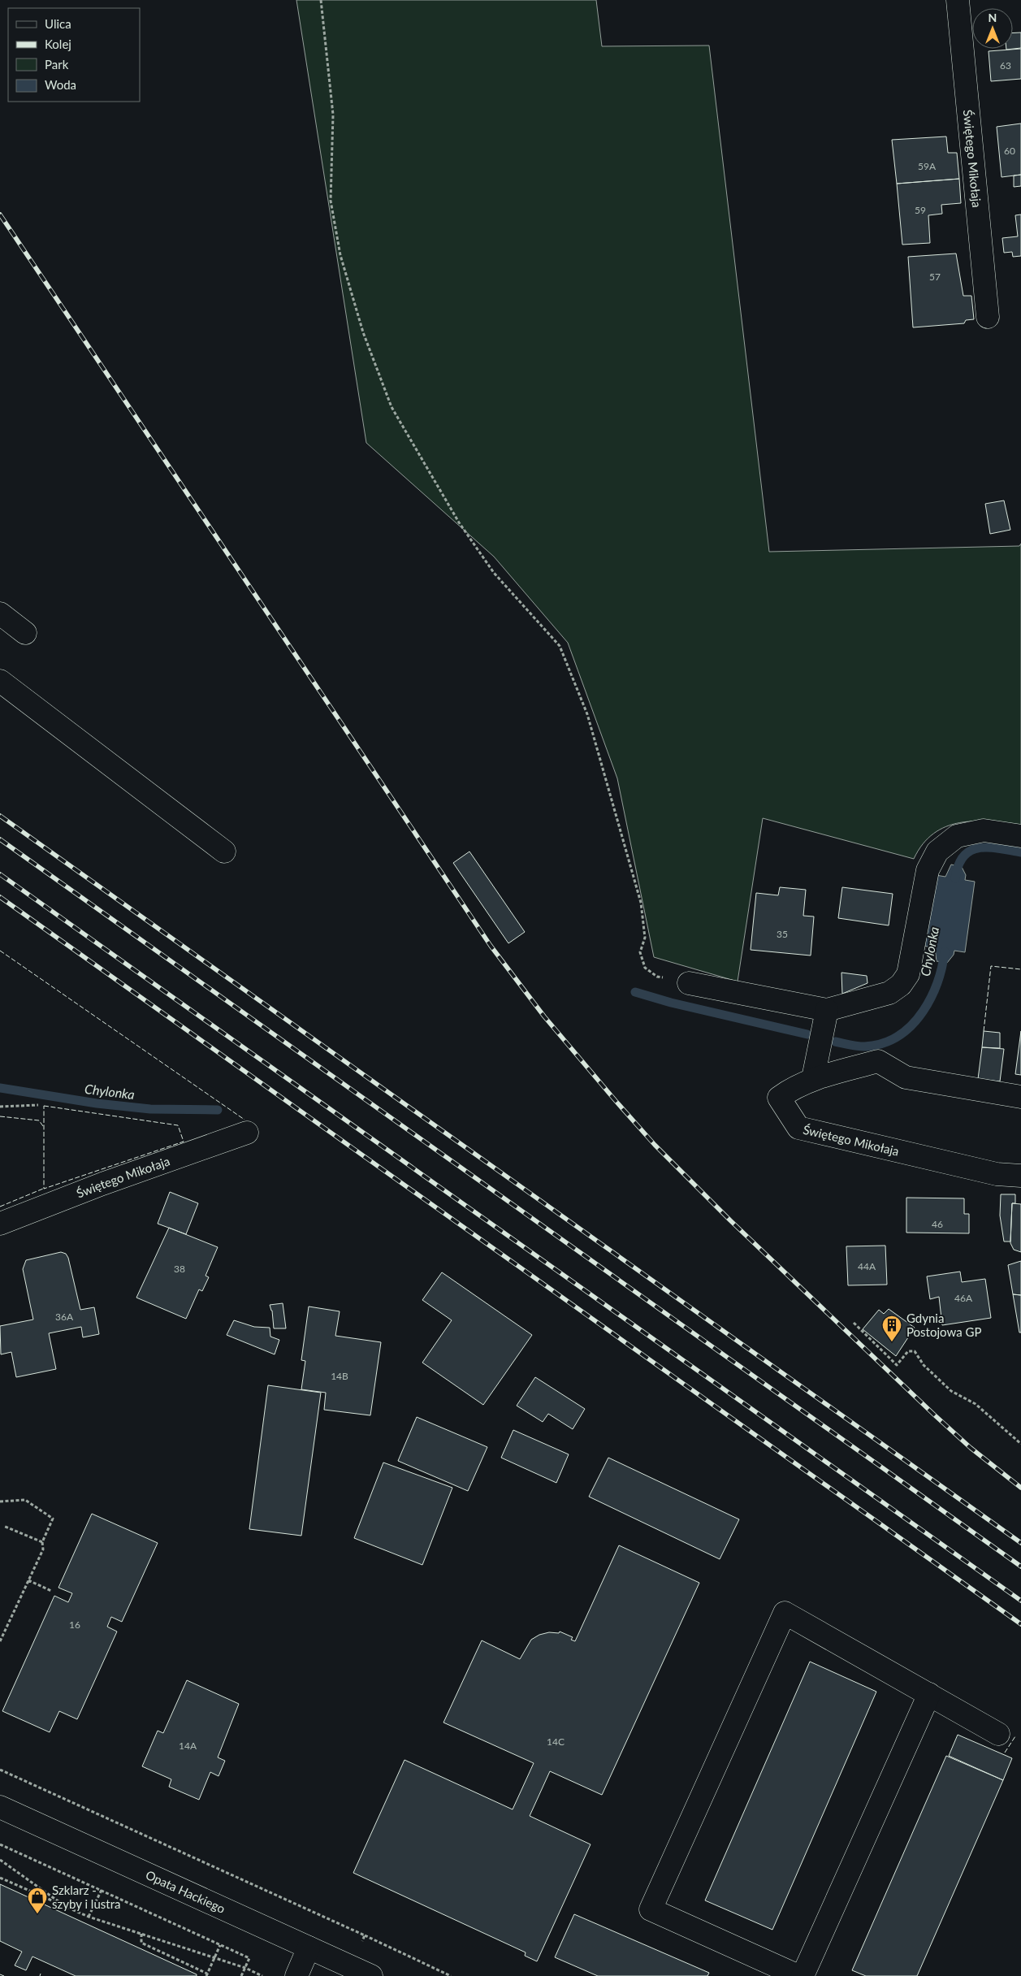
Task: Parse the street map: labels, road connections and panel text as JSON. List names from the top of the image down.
{
  "streets": {
    "street": ["Świętego Mikołaja", "Opata Hackiego"]
  },
  "water": ["Chylonka"],
  "places": {
    "building": ["Gdynia Postojowa GP"],
    "shop": ["Szklarz - szyby i lustra"]
  },
  "house_numbers": [
    "63",
    "60",
    "59A",
    "59",
    "57",
    "35",
    "46",
    "44A",
    "38",
    "46A",
    "36A",
    "14B",
    "16",
    "14C",
    "14A"
  ],
  "legend": [
    "Ulica",
    "Kolej",
    "Park",
    "Woda"
  ],
  "north": "top"
}
